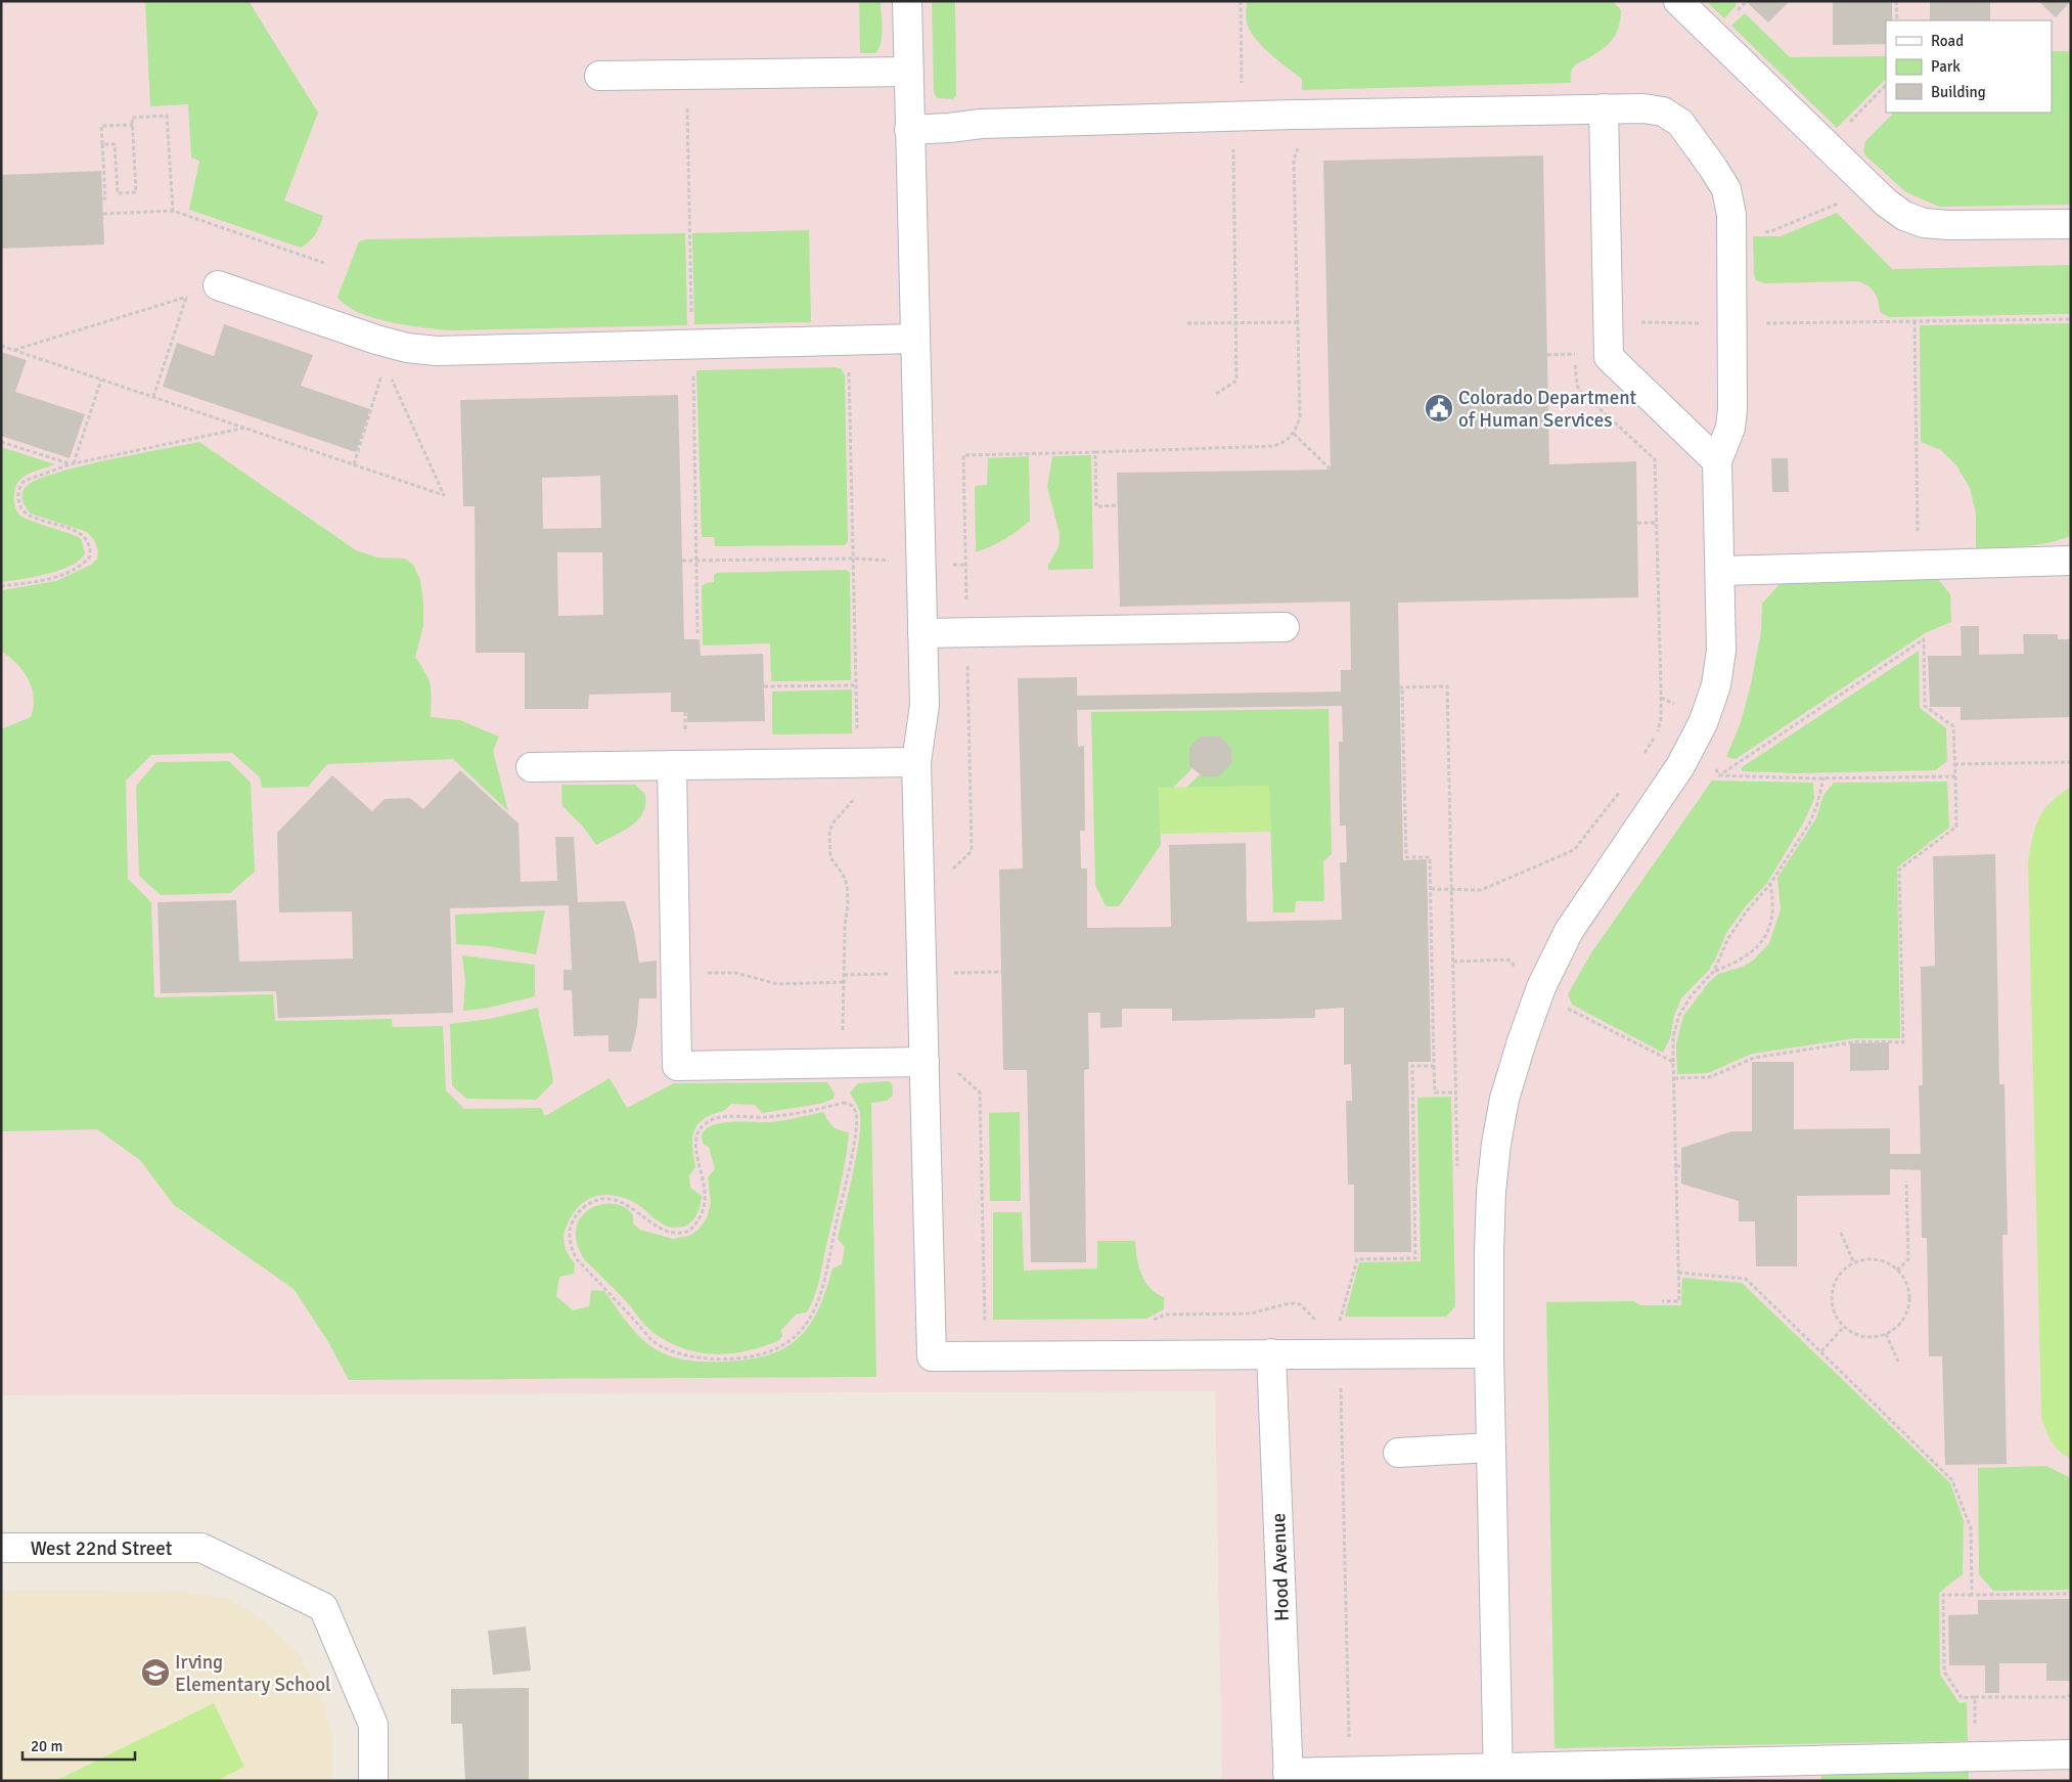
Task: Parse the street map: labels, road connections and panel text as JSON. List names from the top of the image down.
{
  "streets": {
    "street": ["West 22nd Street", "Hood Avenue"]
  },
  "places": {
    "public building": ["Colorado Department of Human Services"],
    "school or university": ["Irving Elementary School"]
  },
  "legend": ["Road", "Park", "Building"],
  "scale_bar": "20 m"
}
